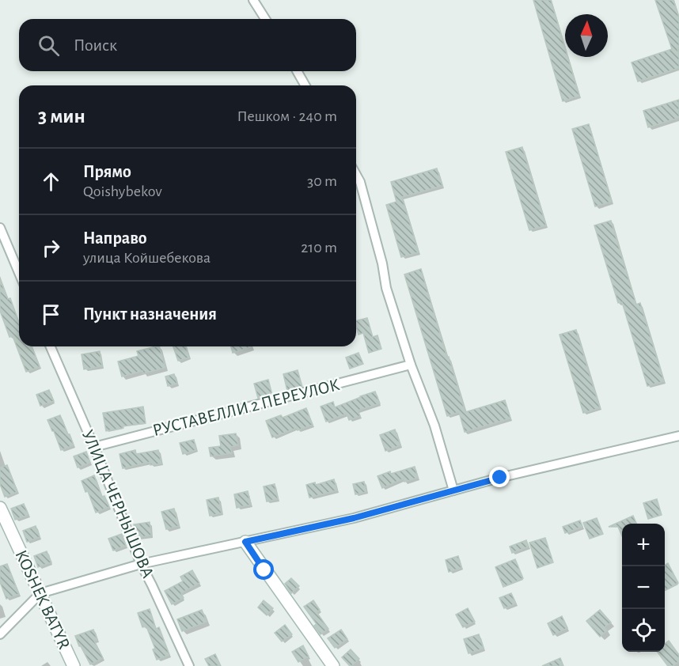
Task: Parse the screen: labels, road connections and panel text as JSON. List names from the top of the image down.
{
  "streets": {
    "street": ["РУСТАВЕЛЛИ 2 ПЕРЕУЛОК", "УЛИЦА ЧЕРНЫШОВА", "KOSHEK BATYR"]
  },
  "crossings": [
    ["РУСТАВЕЛЛИ 2 ПЕРЕУЛОК", "УЛИЦА ЧЕРНЫШОВА"]
  ],
  "north": "top",
  "page": {
    "search": "Поиск",
    "heading": ["3 мин", "Пешком · 240 m"],
    "list": [
      ["Прямо", "Qoishybekov", "30 m"],
      ["Направо", "улица Койшебекова", "210 m"],
      "Пункт назначения"
    ],
    "map_buttons": ["+", "−"]
  }
}
